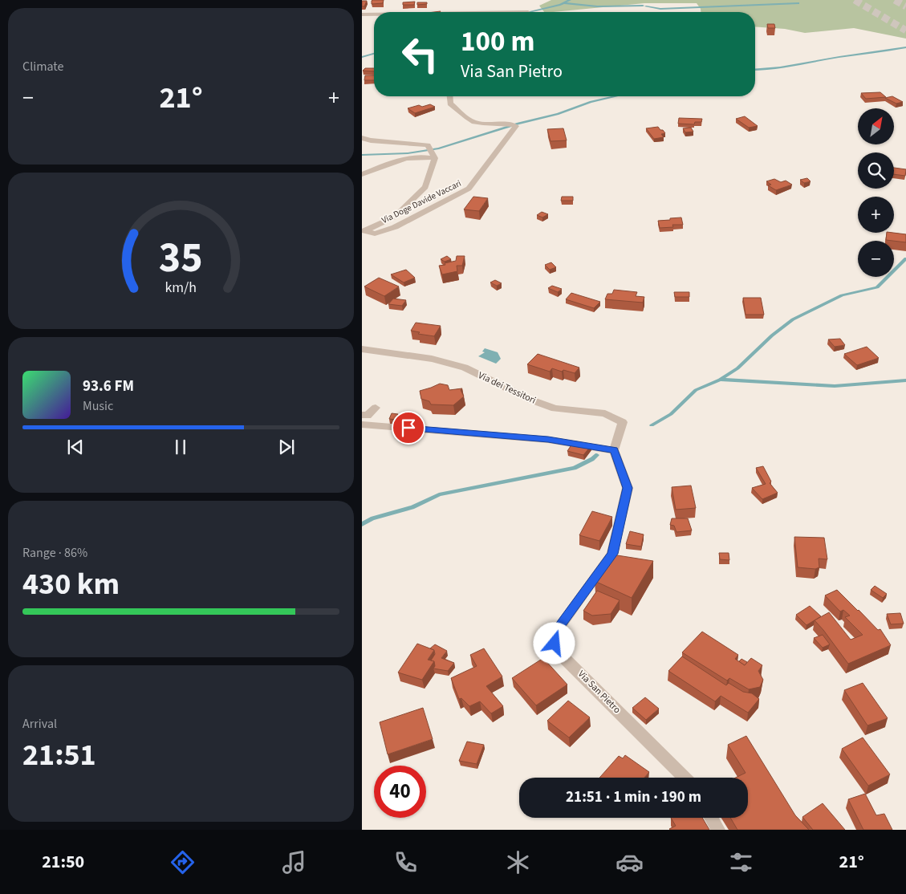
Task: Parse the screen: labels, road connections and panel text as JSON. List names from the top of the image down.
{
  "streets": {
    "street": ["Via Doge Davide Vaccari", "Via dei Tessitori", "Via San Pietro"]
  },
  "crossings": [
    ["Via dei Tessitori", "Via San Pietro"]
  ],
  "north": "top right",
  "page": {
    "tile": [
      "Climate",
      ["Range · 86%", "430 km"],
      ["Arrival", "21:51"]
    ],
    "turn": ["100 m", "Via San Pietro"],
    "heat": ["−", "21°", "+"],
    "map_buttons": ["+", "−"],
    "song": ["93.6 FM", "Music"],
    "limit": "40",
    "trip": "21:51 · 1 min · 190 m",
    "tabs": ["21:50", "21°"],
    "gauge": ["35", "km/h"]
  }
}
